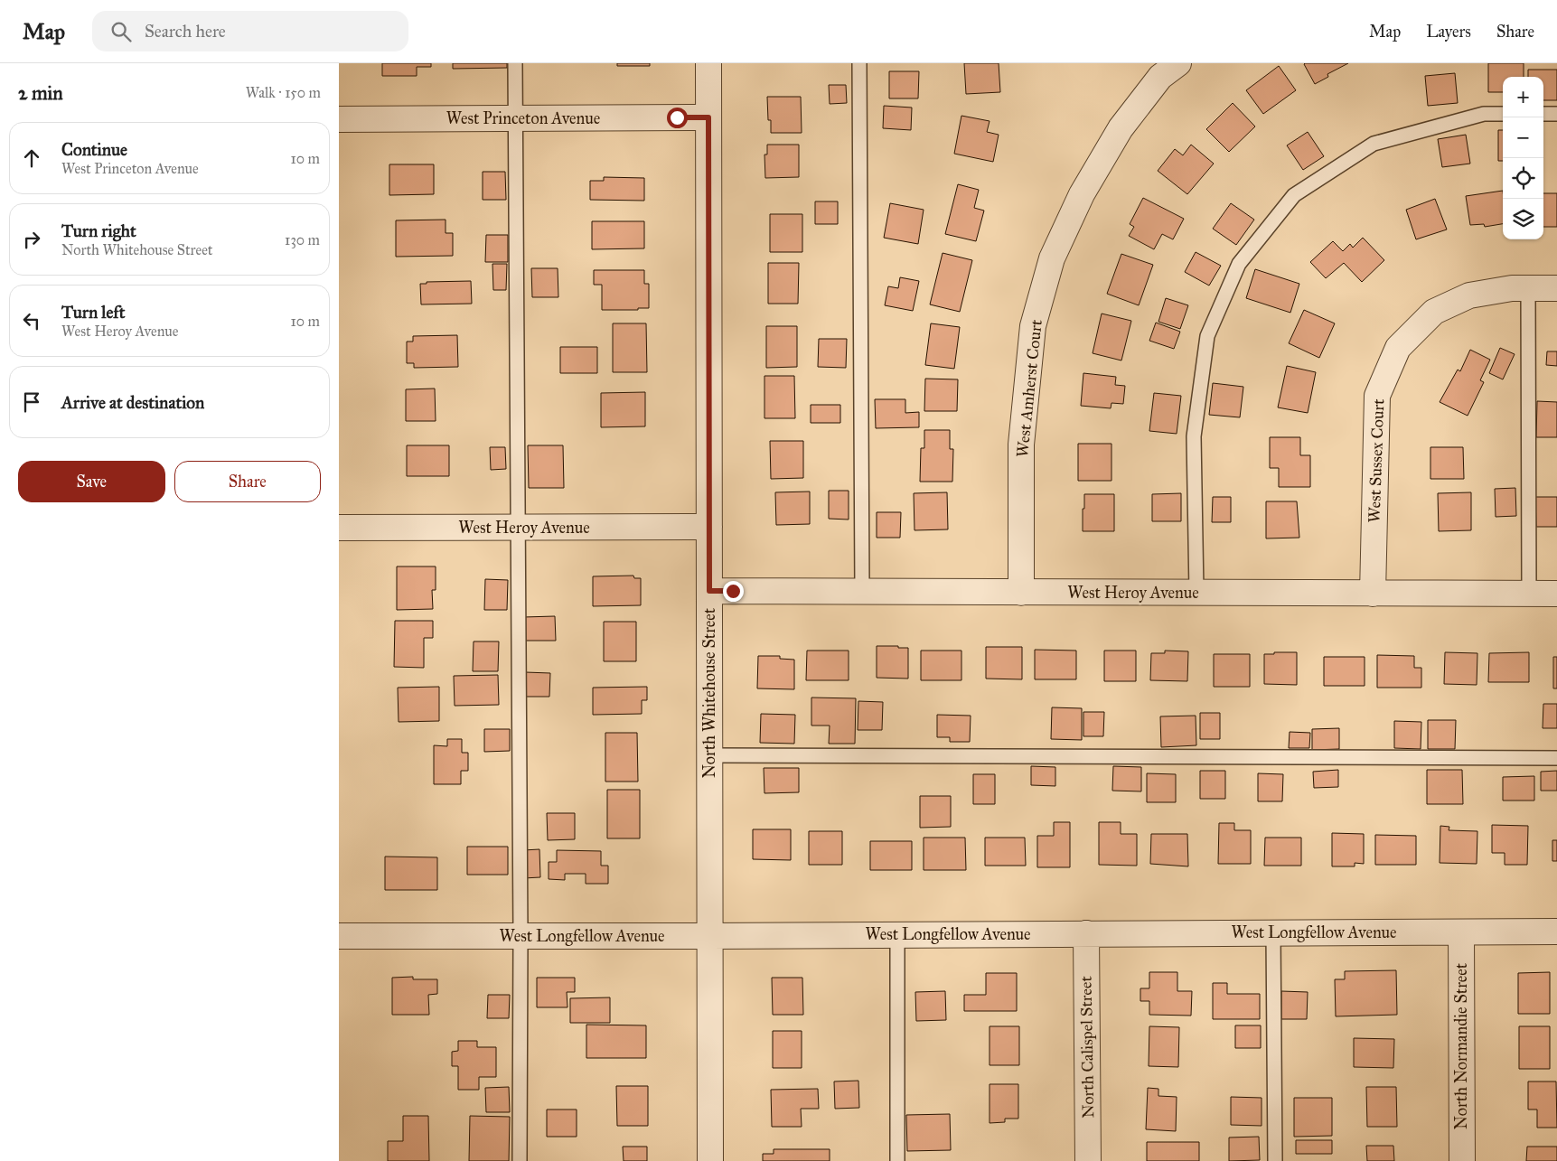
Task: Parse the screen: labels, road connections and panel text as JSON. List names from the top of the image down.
{
  "streets": {
    "street": [
      "West Princeton Avenue",
      "West Amherst Court",
      "West Sussex Court",
      "West Heroy Avenue",
      "North Whitehouse Street",
      "West Longfellow Avenue",
      "North Normandie Street",
      "North Calispel Street"
    ]
  },
  "crossings": [
    ["West Princeton Avenue", "North Whitehouse Street"],
    ["West Amherst Court", "West Heroy Avenue"],
    ["West Sussex Court", "West Heroy Avenue"],
    ["West Heroy Avenue", "North Whitehouse Street"],
    ["North Whitehouse Street", "West Longfellow Avenue"],
    ["West Longfellow Avenue", "North Normandie Street"],
    ["West Longfellow Avenue", "North Calispel Street"]
  ],
  "page": {
    "header": "Map",
    "search": "Search here",
    "nav": ["Map", "Layers", "Share"],
    "heading": ["2 min", "Walk · 150 m"],
    "map_buttons": ["+", "−"],
    "list": [
      ["Continue", "West Princeton Avenue", "10 m"],
      ["Turn right", "North Whitehouse Street", "130 m"],
      ["Turn left", "West Heroy Avenue", "10 m"],
      "Arrive at destination"
    ],
    "buttons": ["Save", "Share"]
  }
}
